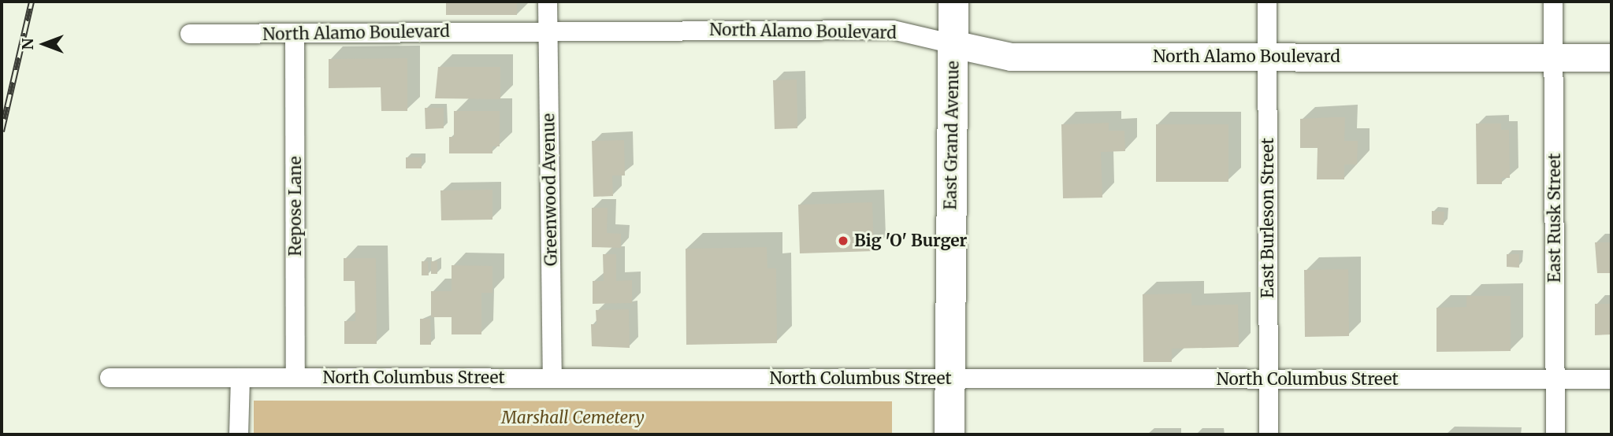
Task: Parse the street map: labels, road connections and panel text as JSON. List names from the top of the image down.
{
  "streets": {
    "highway": ["East Grand Avenue"],
    "street": [
      "North Alamo Boulevard",
      "Greenwood Avenue",
      "Repose Lane",
      "East Burleson Street",
      "East Rusk Street",
      "North Columbus Street"
    ]
  },
  "crossings": [
    ["North Alamo Boulevard", "East Grand Avenue"],
    ["North Alamo Boulevard", "Greenwood Avenue"],
    ["North Alamo Boulevard", "Repose Lane"],
    ["North Alamo Boulevard", "East Burleson Street"],
    ["North Alamo Boulevard", "East Rusk Street"],
    ["East Grand Avenue", "North Columbus Street"],
    ["Greenwood Avenue", "North Columbus Street"],
    ["Repose Lane", "North Columbus Street"],
    ["East Burleson Street", "North Columbus Street"],
    ["East Rusk Street", "North Columbus Street"]
  ],
  "parks": ["Marshall Cemetery"],
  "places": ["Big 'O' Burger"],
  "north": "left"
}
